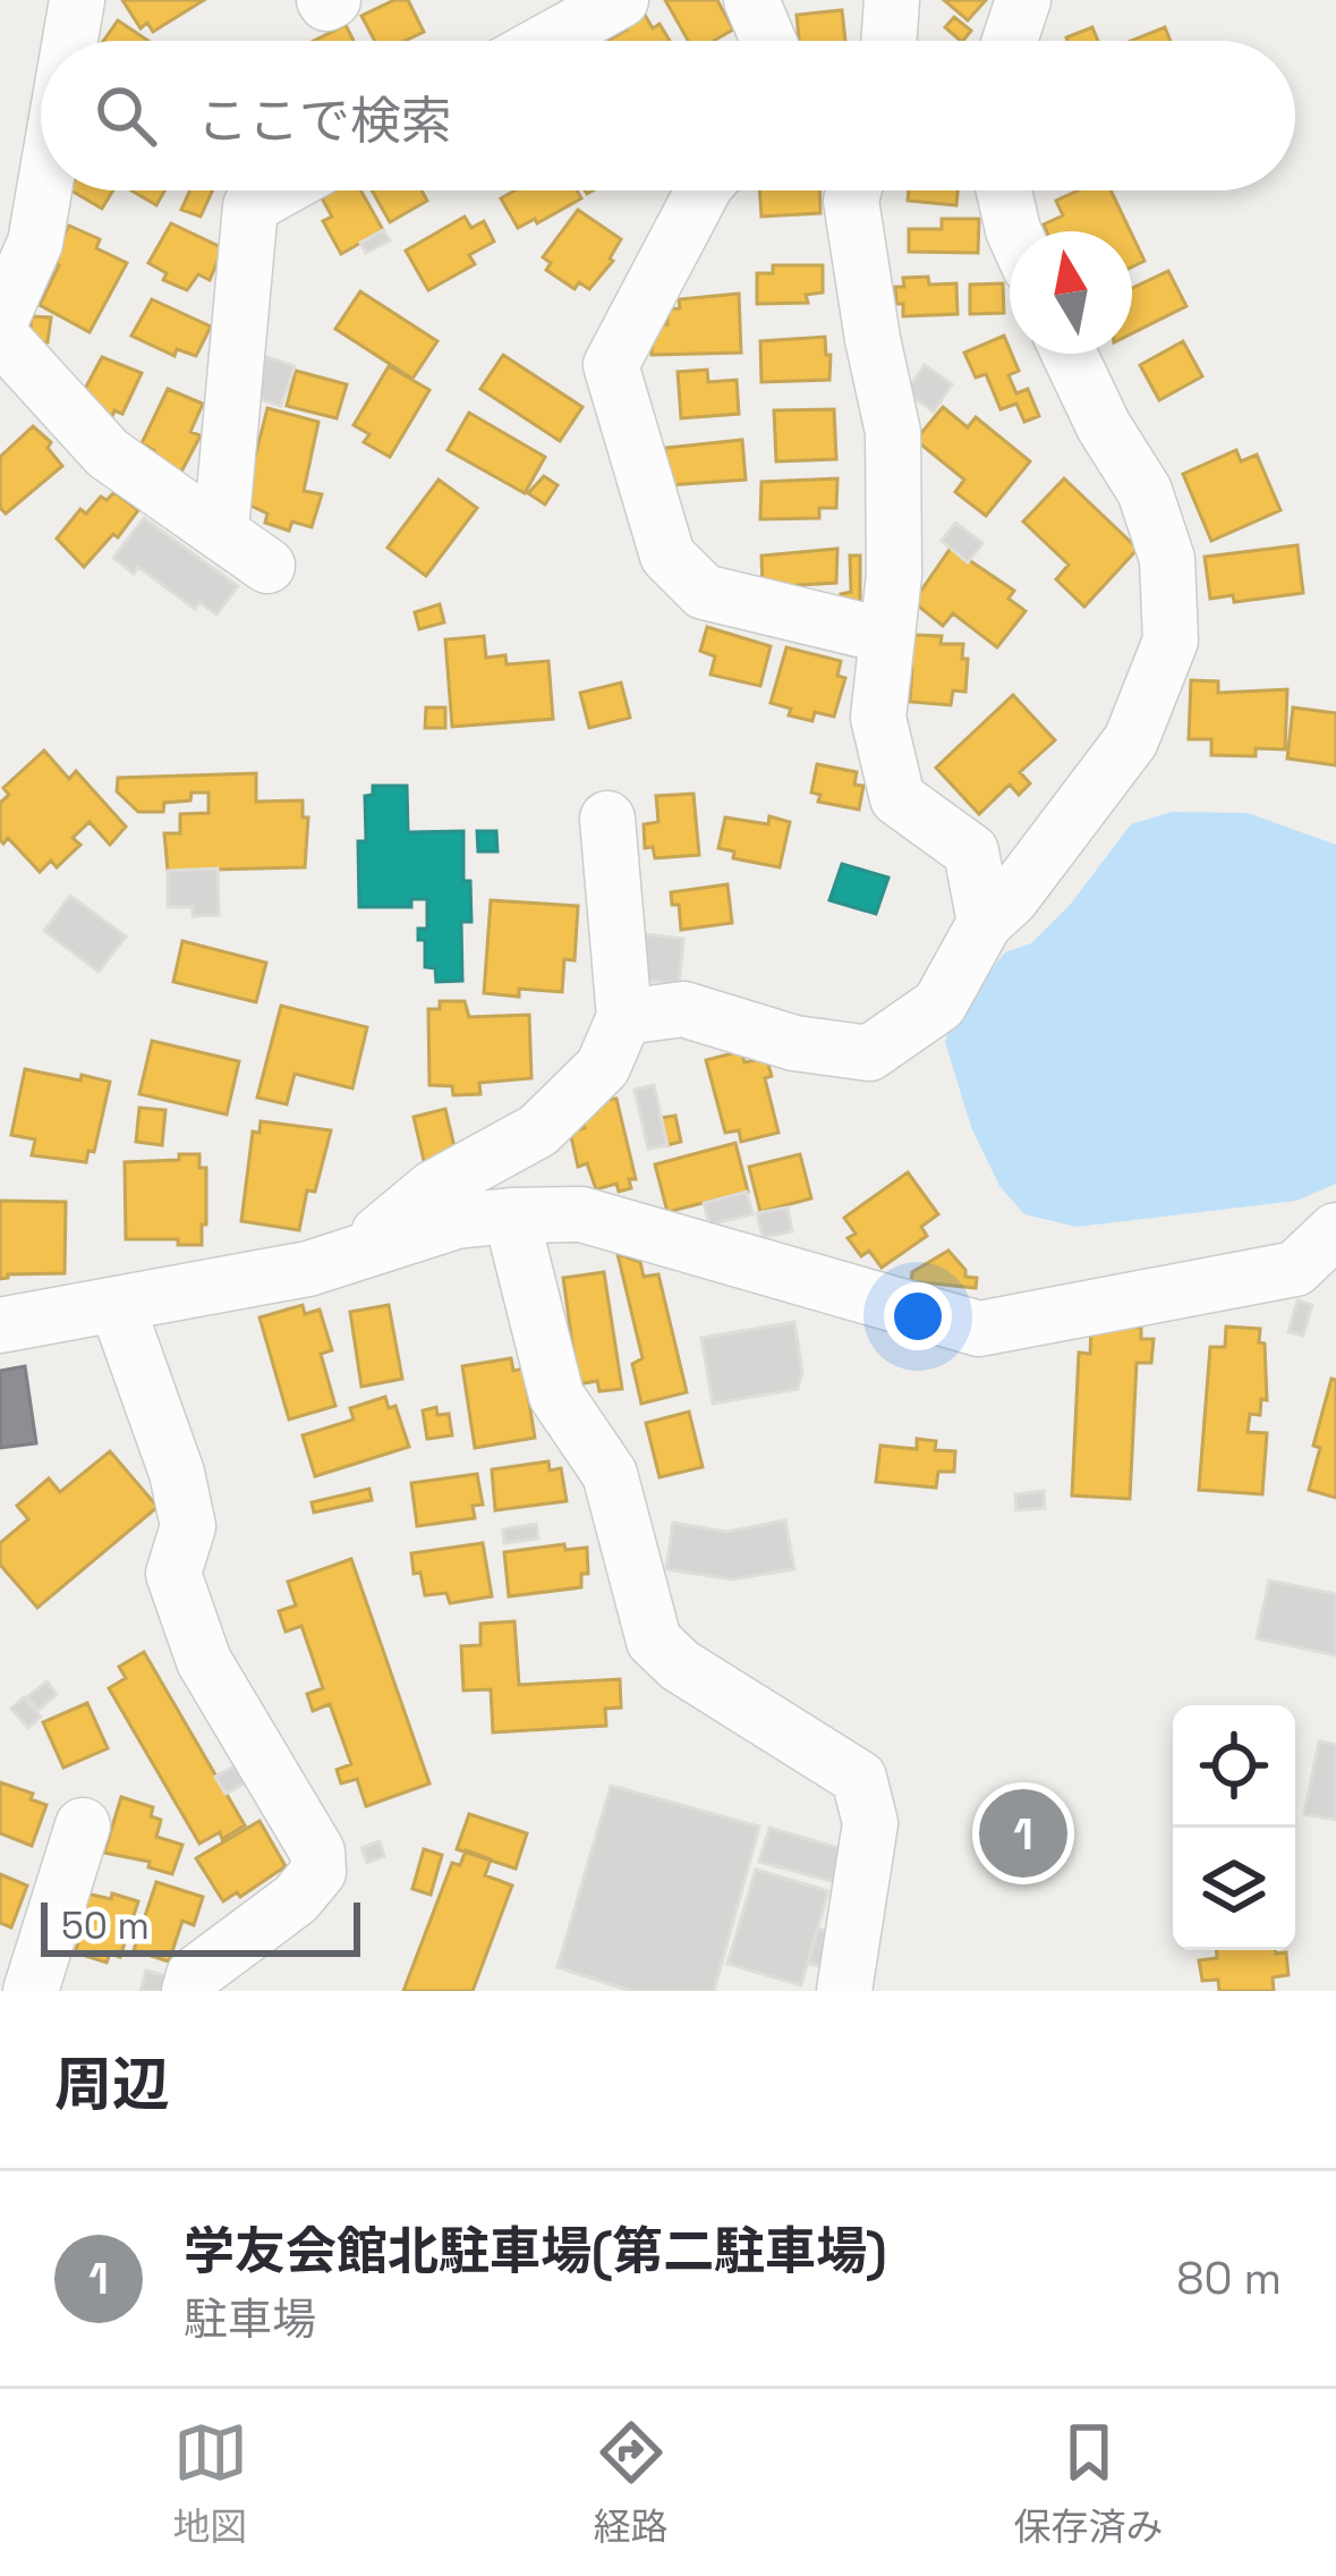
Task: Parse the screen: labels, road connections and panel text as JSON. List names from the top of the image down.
{
  "scale_bar": "50 m",
  "north": "top",
  "page": {
    "search": "ここで検索",
    "pins": "1",
    "scale": "50 m",
    "heading": "周辺",
    "list": [
      {
        "mark": "1",
        "name": "学友会館北駐車場(第二駐車場)",
        "note": "駐車場",
        "value": "80 m"
      }
    ],
    "nav": ["地図", "経路", "保存済み"]
  }
}
